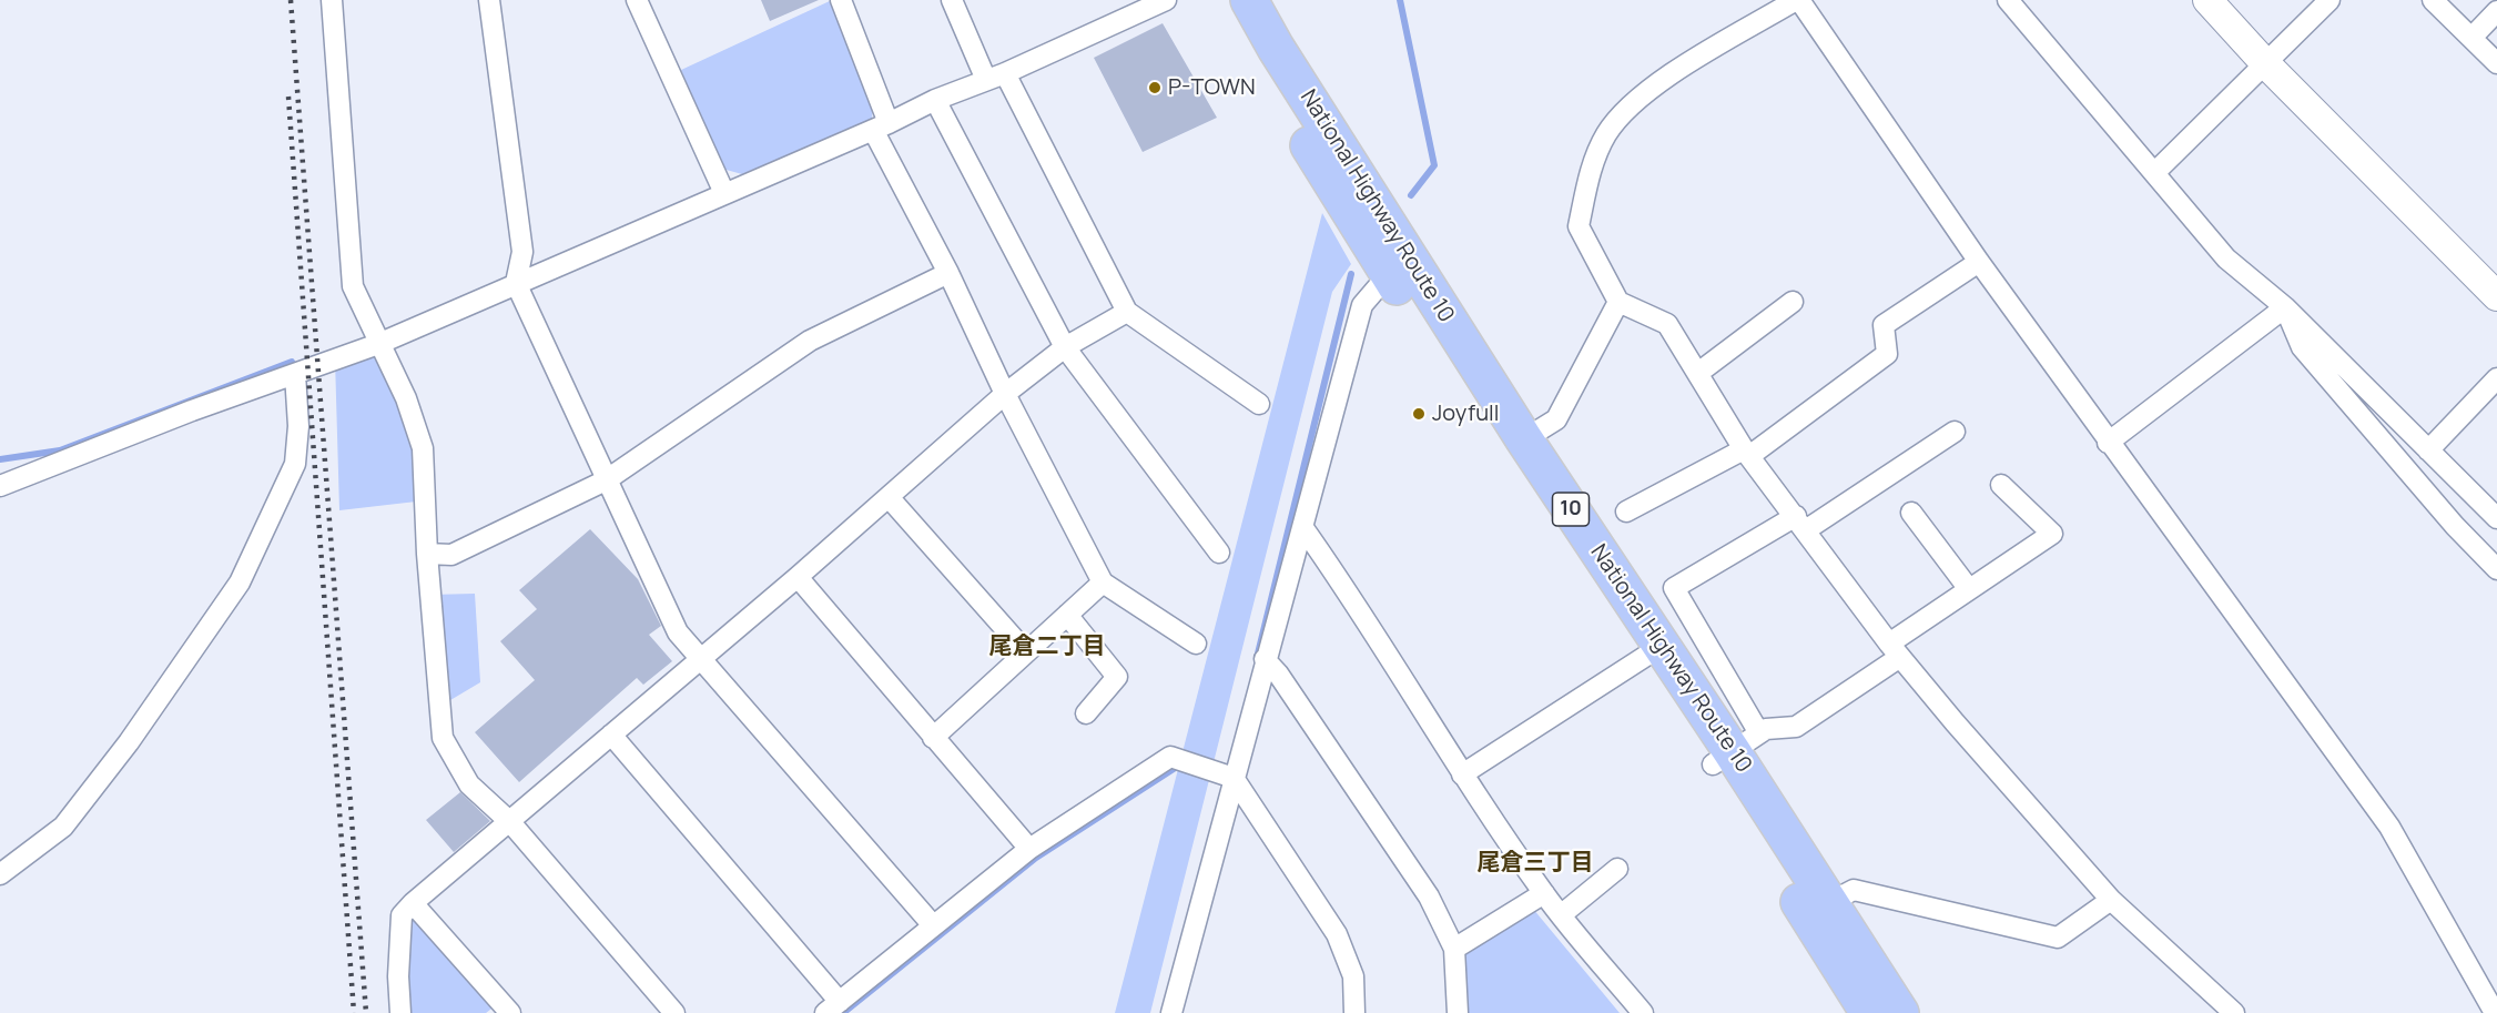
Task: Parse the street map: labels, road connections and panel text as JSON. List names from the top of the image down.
{
  "streets": {
    "highway": ["National Highway Route 10", "10"]
  },
  "districts": ["尾倉二丁目", "尾倉三丁目"],
  "places": ["P-TOWN", "Joyfull"]
}
